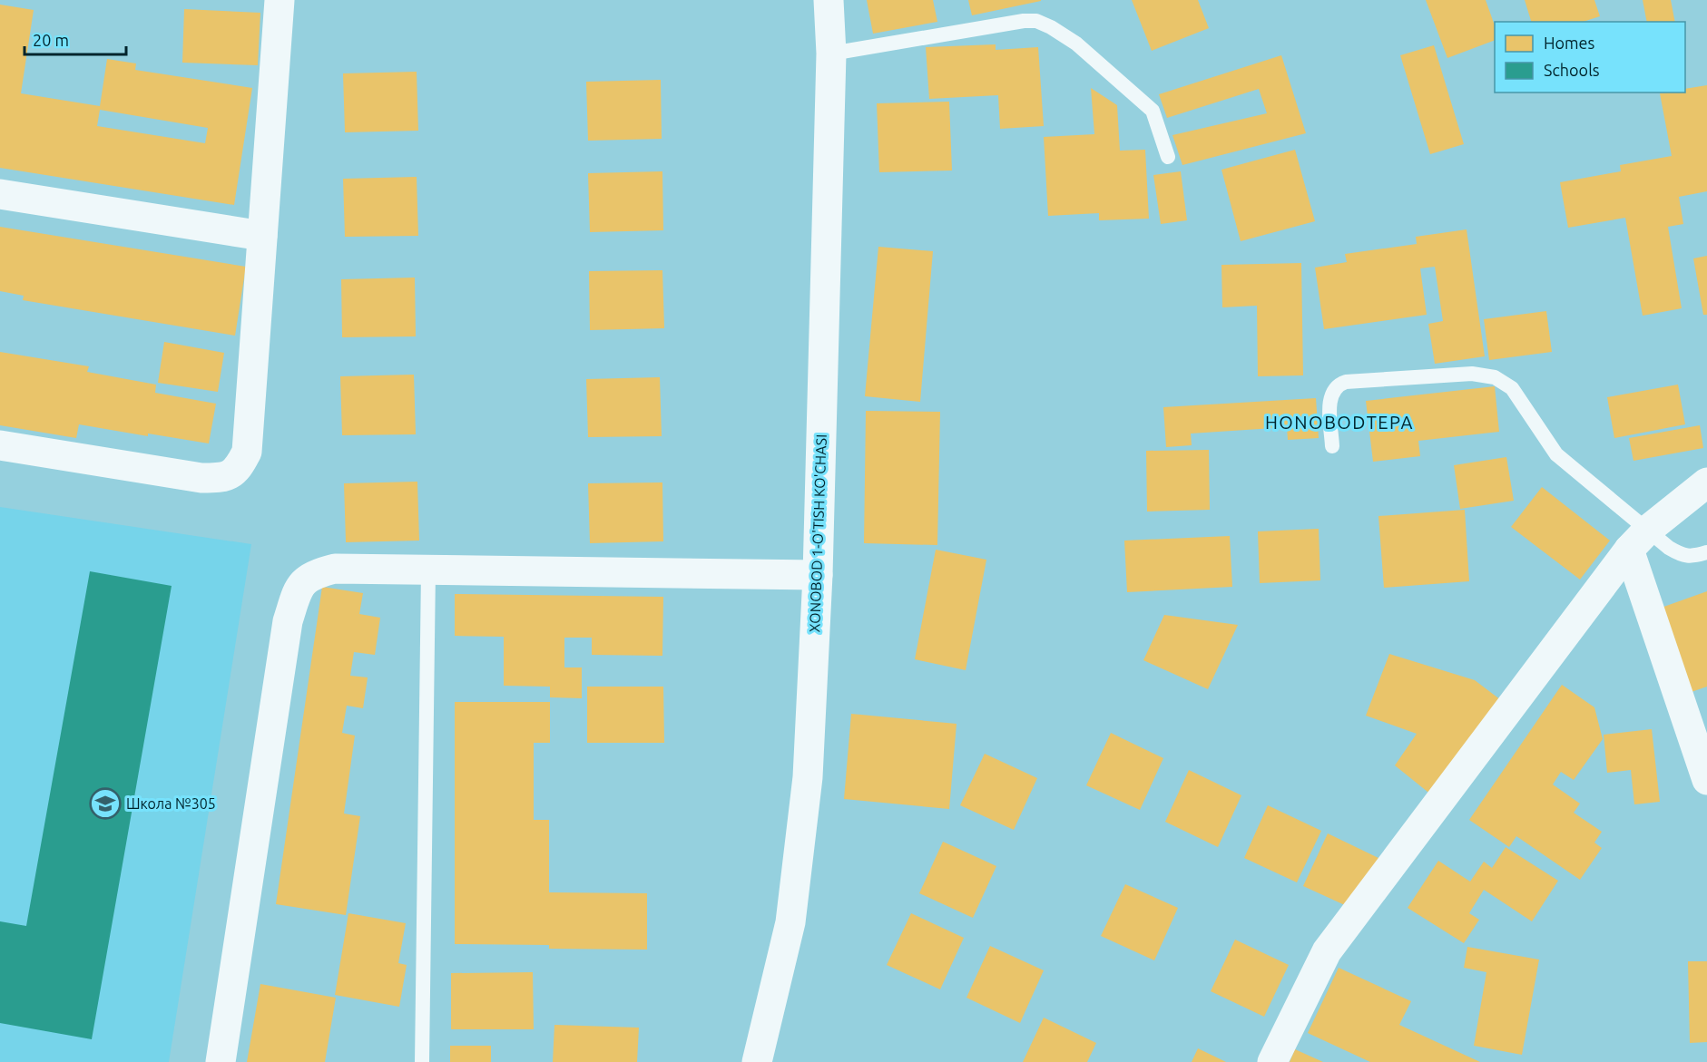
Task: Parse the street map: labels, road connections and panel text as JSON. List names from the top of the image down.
{
  "streets": {
    "street": ["XONOBOD 1-O'TISH KO'CHASI"]
  },
  "districts": ["HONOBODTEPA"],
  "places": {
    "school or university": ["Школа №305"]
  },
  "legend": ["Homes", "Schools"],
  "scale_bar": "20 m"
}
